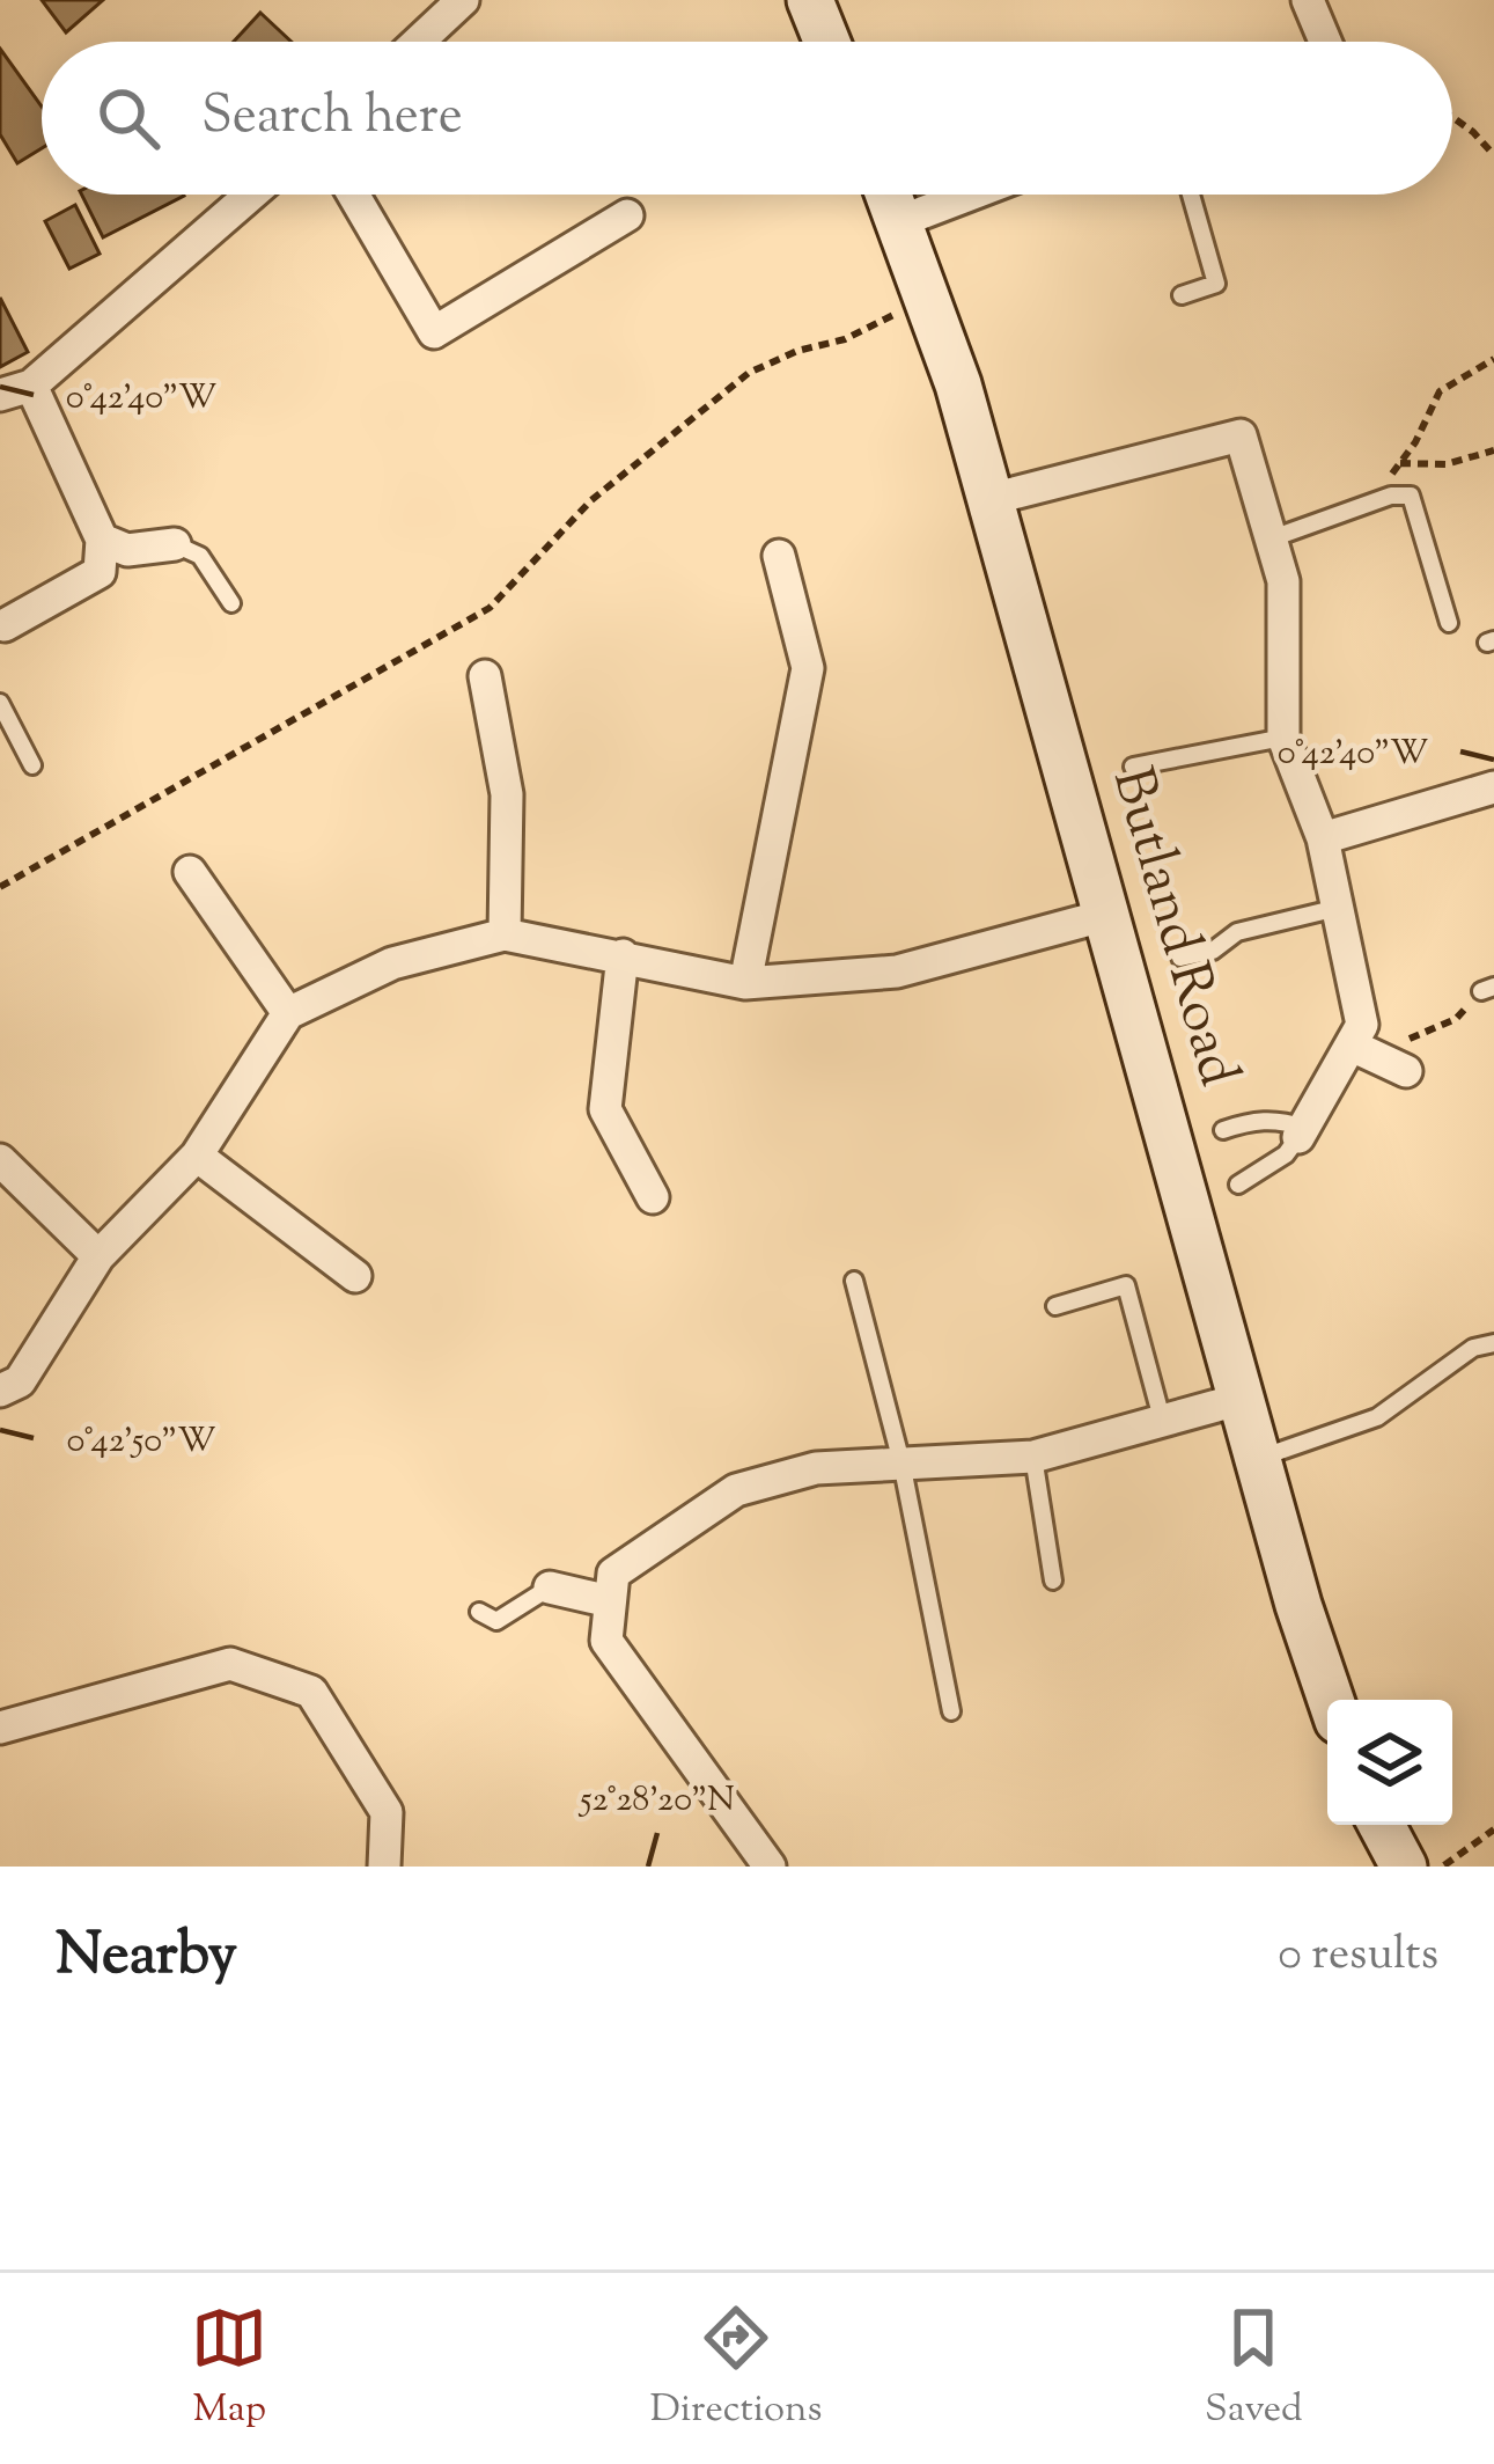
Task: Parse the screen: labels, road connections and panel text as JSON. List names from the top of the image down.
{
  "streets": {
    "street": ["Butland Road"]
  },
  "page": {
    "search": "Search here",
    "heading": ["Nearby", "0 results"],
    "nav": ["Map", "Directions", "Saved"]
  },
  "coordinates": ["0°42'40\"W", "0°42'50\"W", "52°28'20\"N"]
}
